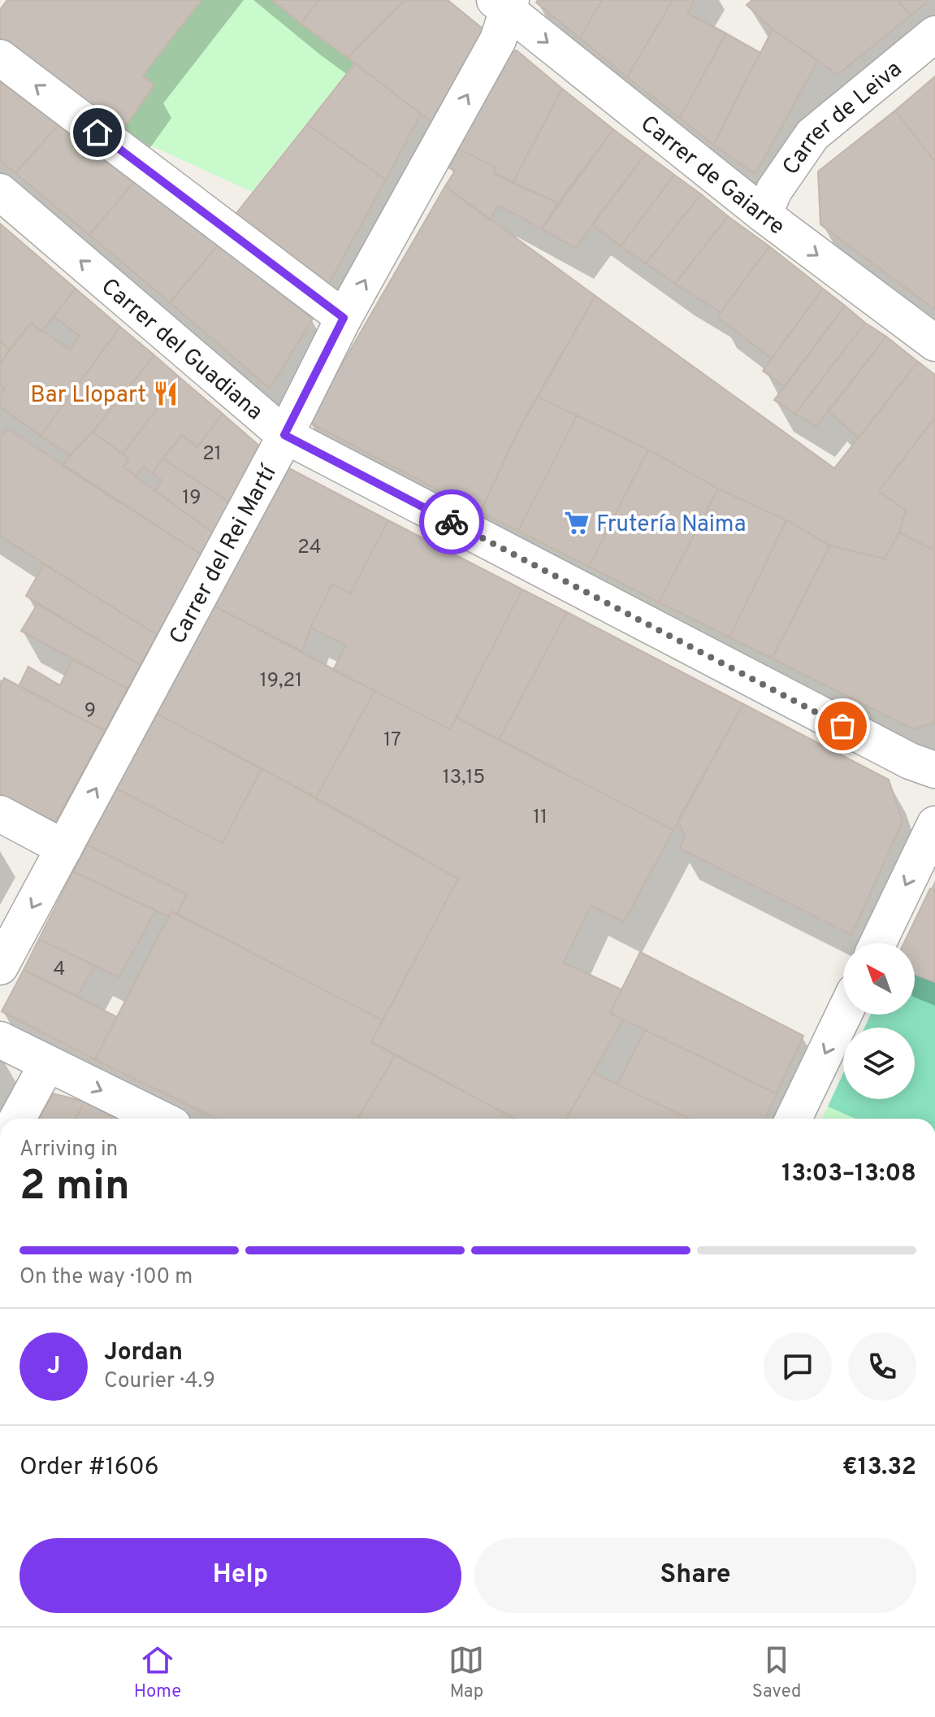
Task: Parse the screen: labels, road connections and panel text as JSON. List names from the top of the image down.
{
  "streets": {
    "street": [
      "Carrer de Leiva",
      "Carrer de Gaiarre",
      "Carrer del Guadiana",
      "Carrer del Rei Martí"
    ]
  },
  "crossings": [
    ["Carrer de Leiva", "Carrer de Gaiarre"],
    ["Carrer de Gaiarre", "Carrer del Rei Martí"],
    ["Carrer del Guadiana", "Carrer del Rei Martí"]
  ],
  "one_way": ["Carrer de Gaiarre"],
  "places": {
    "restaurant": ["Bar Llopart"],
    "supermarket": ["Frutería Naima"]
  },
  "house_numbers": [
    "21",
    "19",
    "24",
    "19,21",
    "9",
    "17",
    "13,15",
    "11",
    "4"
  ],
  "north": "top left",
  "page": {
    "heading": ["2 min", "Arriving in", "13:03–13:08"],
    "panel": [
      "Jordan",
      "Courier · 4.9",
      "Order #1606",
      "€13.32"
    ],
    "bar": "On the way · 100 m",
    "round": "J",
    "buttons": ["Help", "Share"],
    "tabs": ["Home", "Map", "Saved"]
  }
}
